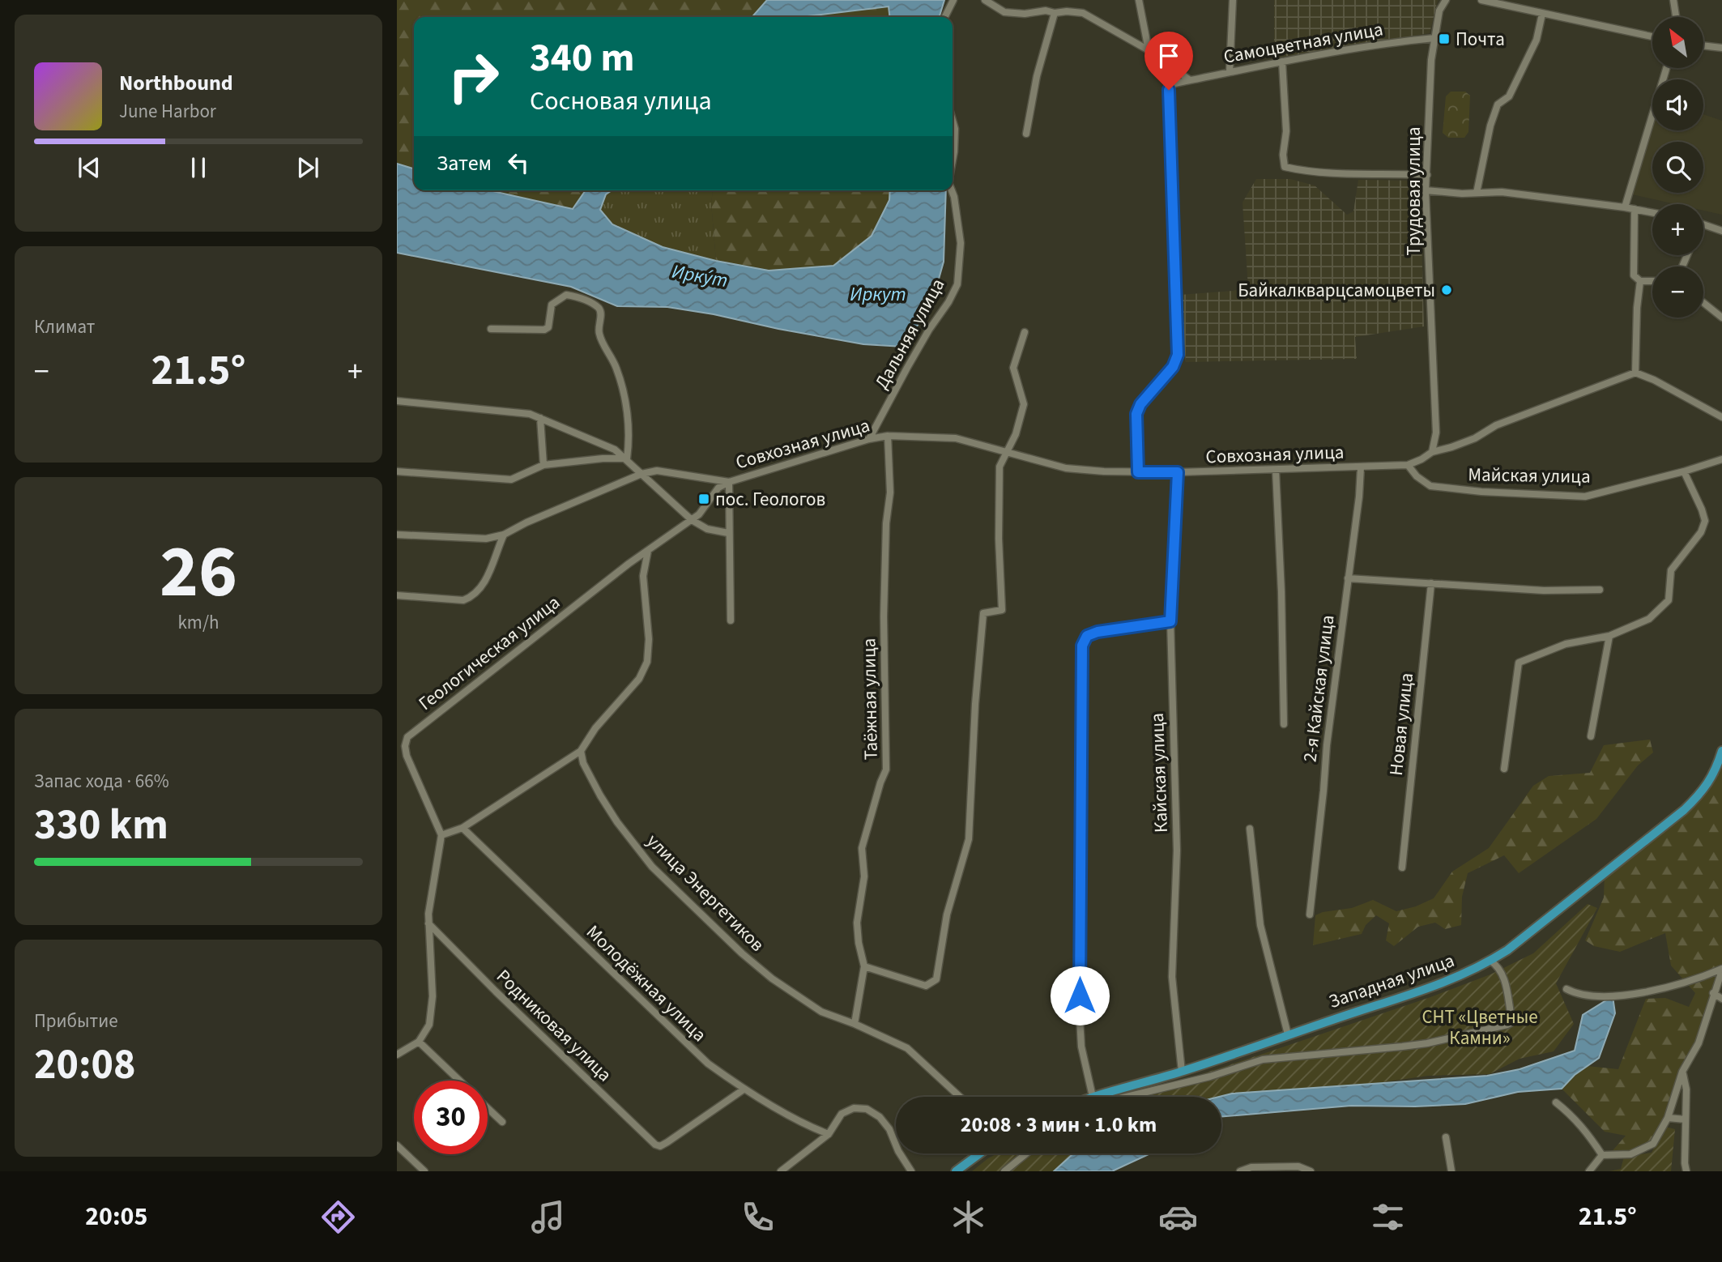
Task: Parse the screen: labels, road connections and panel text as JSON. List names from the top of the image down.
{
  "streets": {
    "main road": ["Западная улица"],
    "street": [
      "Самоцветная улица",
      "Трудовая улица",
      "Дальняя улица",
      "Совхозная улица",
      "Майская улица",
      "Геологическая улица",
      "2-я Кайская улица",
      "Таёжная улица",
      "Новая улица",
      "Кайская улица",
      "улица Энергетиков",
      "Молодёжная улица",
      "Родниковая улица"
    ]
  },
  "crossings": [
    ["Самоцветная улица", "Трудовая улица"],
    ["Самоцветная улица", "Совхозная улица"],
    ["Трудовая улица", "Совхозная улица"],
    ["Дальняя улица", "Совхозная улица"],
    ["Совхозная улица", "Майская улица"],
    ["Совхозная улица", "Геологическая улица"],
    ["Совхозная улица", "2-я Кайская улица"],
    ["Совхозная улица", "Таёжная улица"],
    ["Совхозная улица", "Кайская улица"],
    ["Таёжная улица", "улица Энергетиков"],
    ["Кайская улица", "Западная улица"],
    ["Молодёжная улица", "Родниковая улица"]
  ],
  "water": ["Ирку́т", "Иркут"],
  "parks": ["СНТ «Цветные Камни»"],
  "places": {
    "transit": ["Почта", "пос. Геологов"],
    "other": ["Байкалкварцсамоцветы"]
  },
  "north": "top left",
  "page": {
    "map_buttons": ["+", "−"],
    "turn": ["340 m", "Сосновая улица"],
    "song": ["Northbound", "June Harbor"],
    "then": "Затем",
    "tile": [
      "Климат",
      ["26", "km/h"],
      ["Запас хода · 66%", "330 km"],
      ["Прибытие", "20:08"]
    ],
    "heat": ["−", "21.5°", "+"],
    "limit": "30",
    "trip": "20:08 · 3 мин · 1.0 km",
    "tabs": ["20:05", "21.5°"]
  }
}
